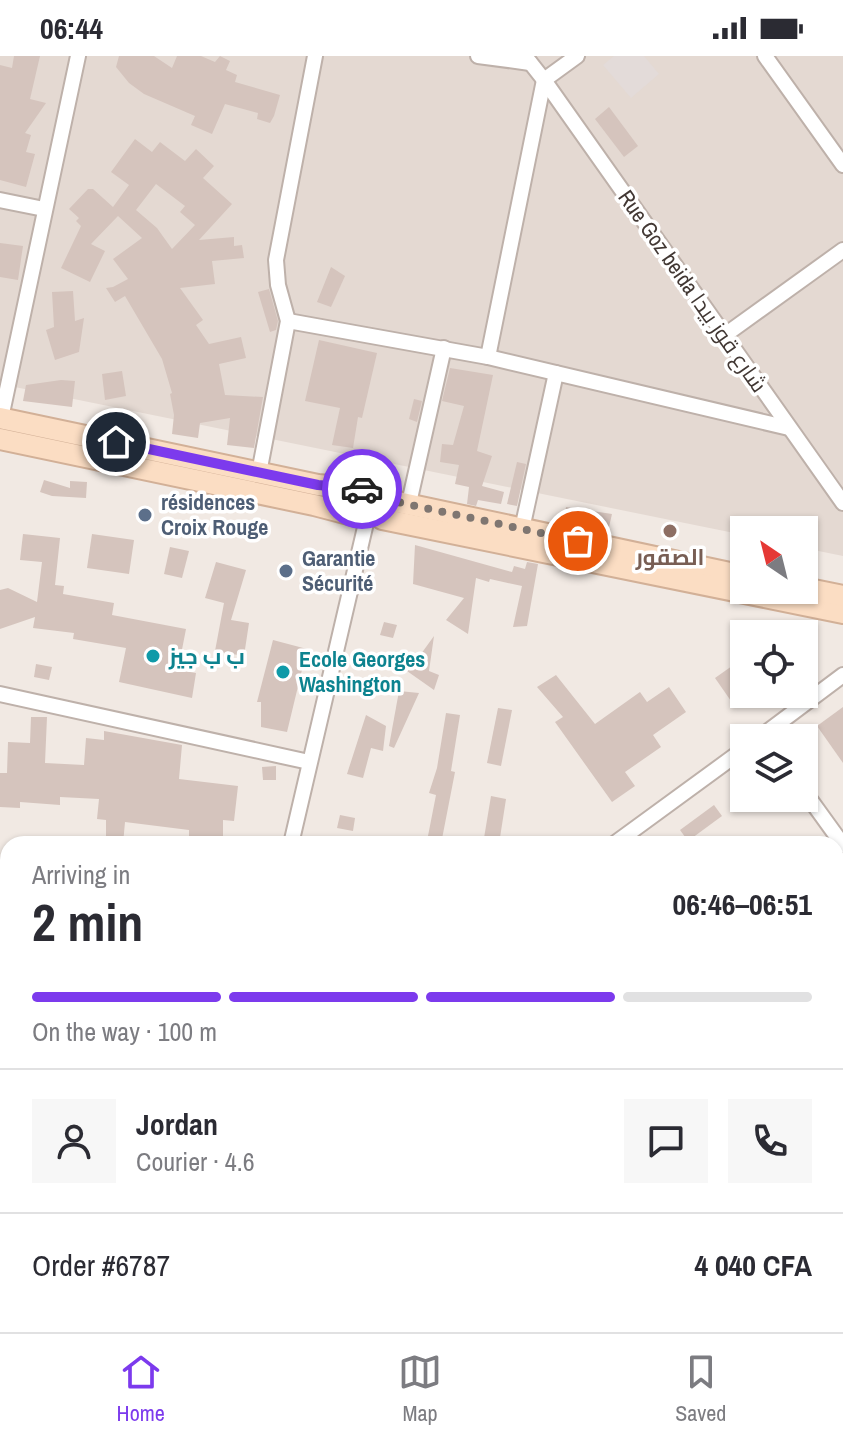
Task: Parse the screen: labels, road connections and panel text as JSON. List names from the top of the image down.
{
  "streets": {
    "street": ["Rue Goz beida شارع قوز بيدا"]
  },
  "places": [
    "résidences Croix Rouge",
    "الصقور",
    "Garantie Sécurité",
    "ب ب جيز",
    "Ecole Georges Washington"
  ],
  "north": "top left",
  "page": {
    "status": "06:44",
    "heading": ["2 min", "Arriving in", "06:46–06:51"],
    "panel": [
      "Jordan",
      "Courier · 4.6",
      "Order #6787",
      "4 040 CFA"
    ],
    "bar": "On the way · 100 m",
    "tabs": ["Home", "Map", "Saved"]
  }
}
